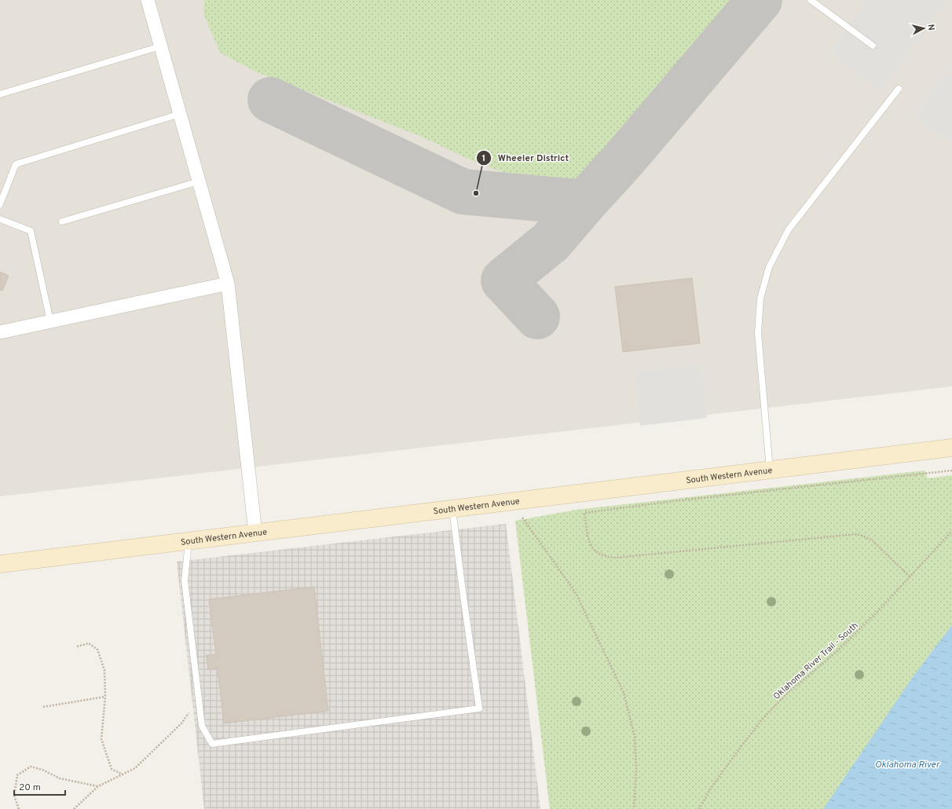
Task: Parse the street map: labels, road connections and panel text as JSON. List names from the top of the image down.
{
  "streets": {
    "main road": ["South Western Avenue"],
    "path": ["Oklahoma River Trail - South"]
  },
  "water": ["Oklahoma River"],
  "places": ["Wheeler District"],
  "scale_bar": "20 m",
  "north": "right"
}
